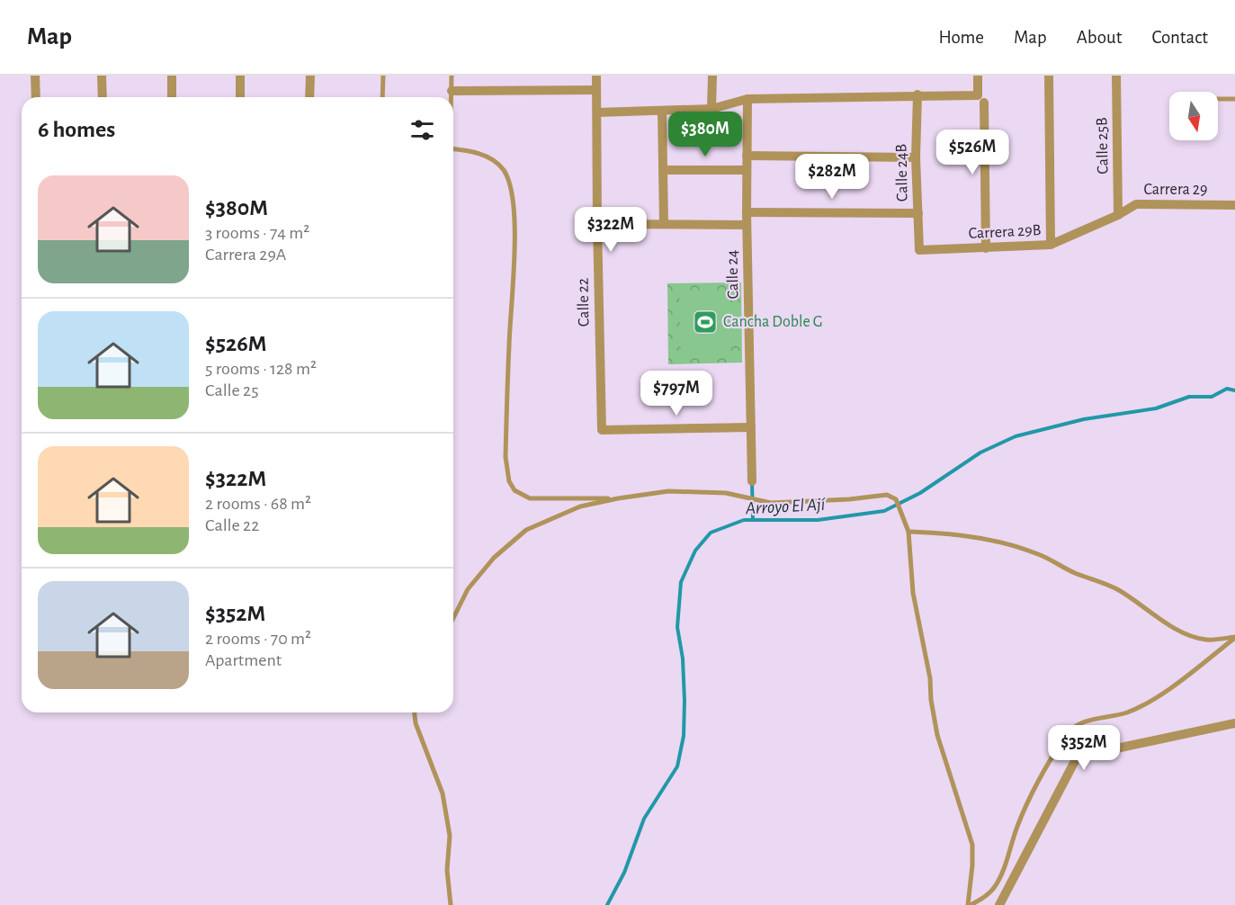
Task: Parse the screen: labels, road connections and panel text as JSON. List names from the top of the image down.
{
  "streets": {
    "street": [
      "Calle 25B",
      "Calle 24B",
      "Carrera 29",
      "Carrera 29B",
      "Calle 24",
      "Calle 22"
    ]
  },
  "crossings": [
    ["Calle 25B", "Carrera 29"],
    ["Calle 25B", "Carrera 29B"],
    ["Calle 24B", "Carrera 29B"],
    ["Carrera 29", "Carrera 29B"],
    ["Calle 24", "Calle 22"]
  ],
  "water": ["Arroyo El Ají"],
  "places": {
    "sports": ["Cancha Doble G"]
  },
  "north": "bottom",
  "page": {
    "header": "Map",
    "nav": [
      "Home",
      "Map",
      "About",
      "Contact"
    ],
    "heading": "6 homes",
    "price": [
      "$380M",
      "$526M",
      "$282M",
      "$322M",
      "$797M",
      "$352M"
    ],
    "list": [
      {
        "name": "$380M",
        "note": "3 rooms · 74 m² · Carrera 29A"
      },
      {
        "name": "$526M",
        "note": "5 rooms · 128 m² · Calle 25"
      },
      {
        "name": "$322M",
        "note": "2 rooms · 68 m² · Calle 22"
      },
      {
        "name": "$352M",
        "note": "2 rooms · 70 m² · Apartment"
      }
    ]
  }
}
